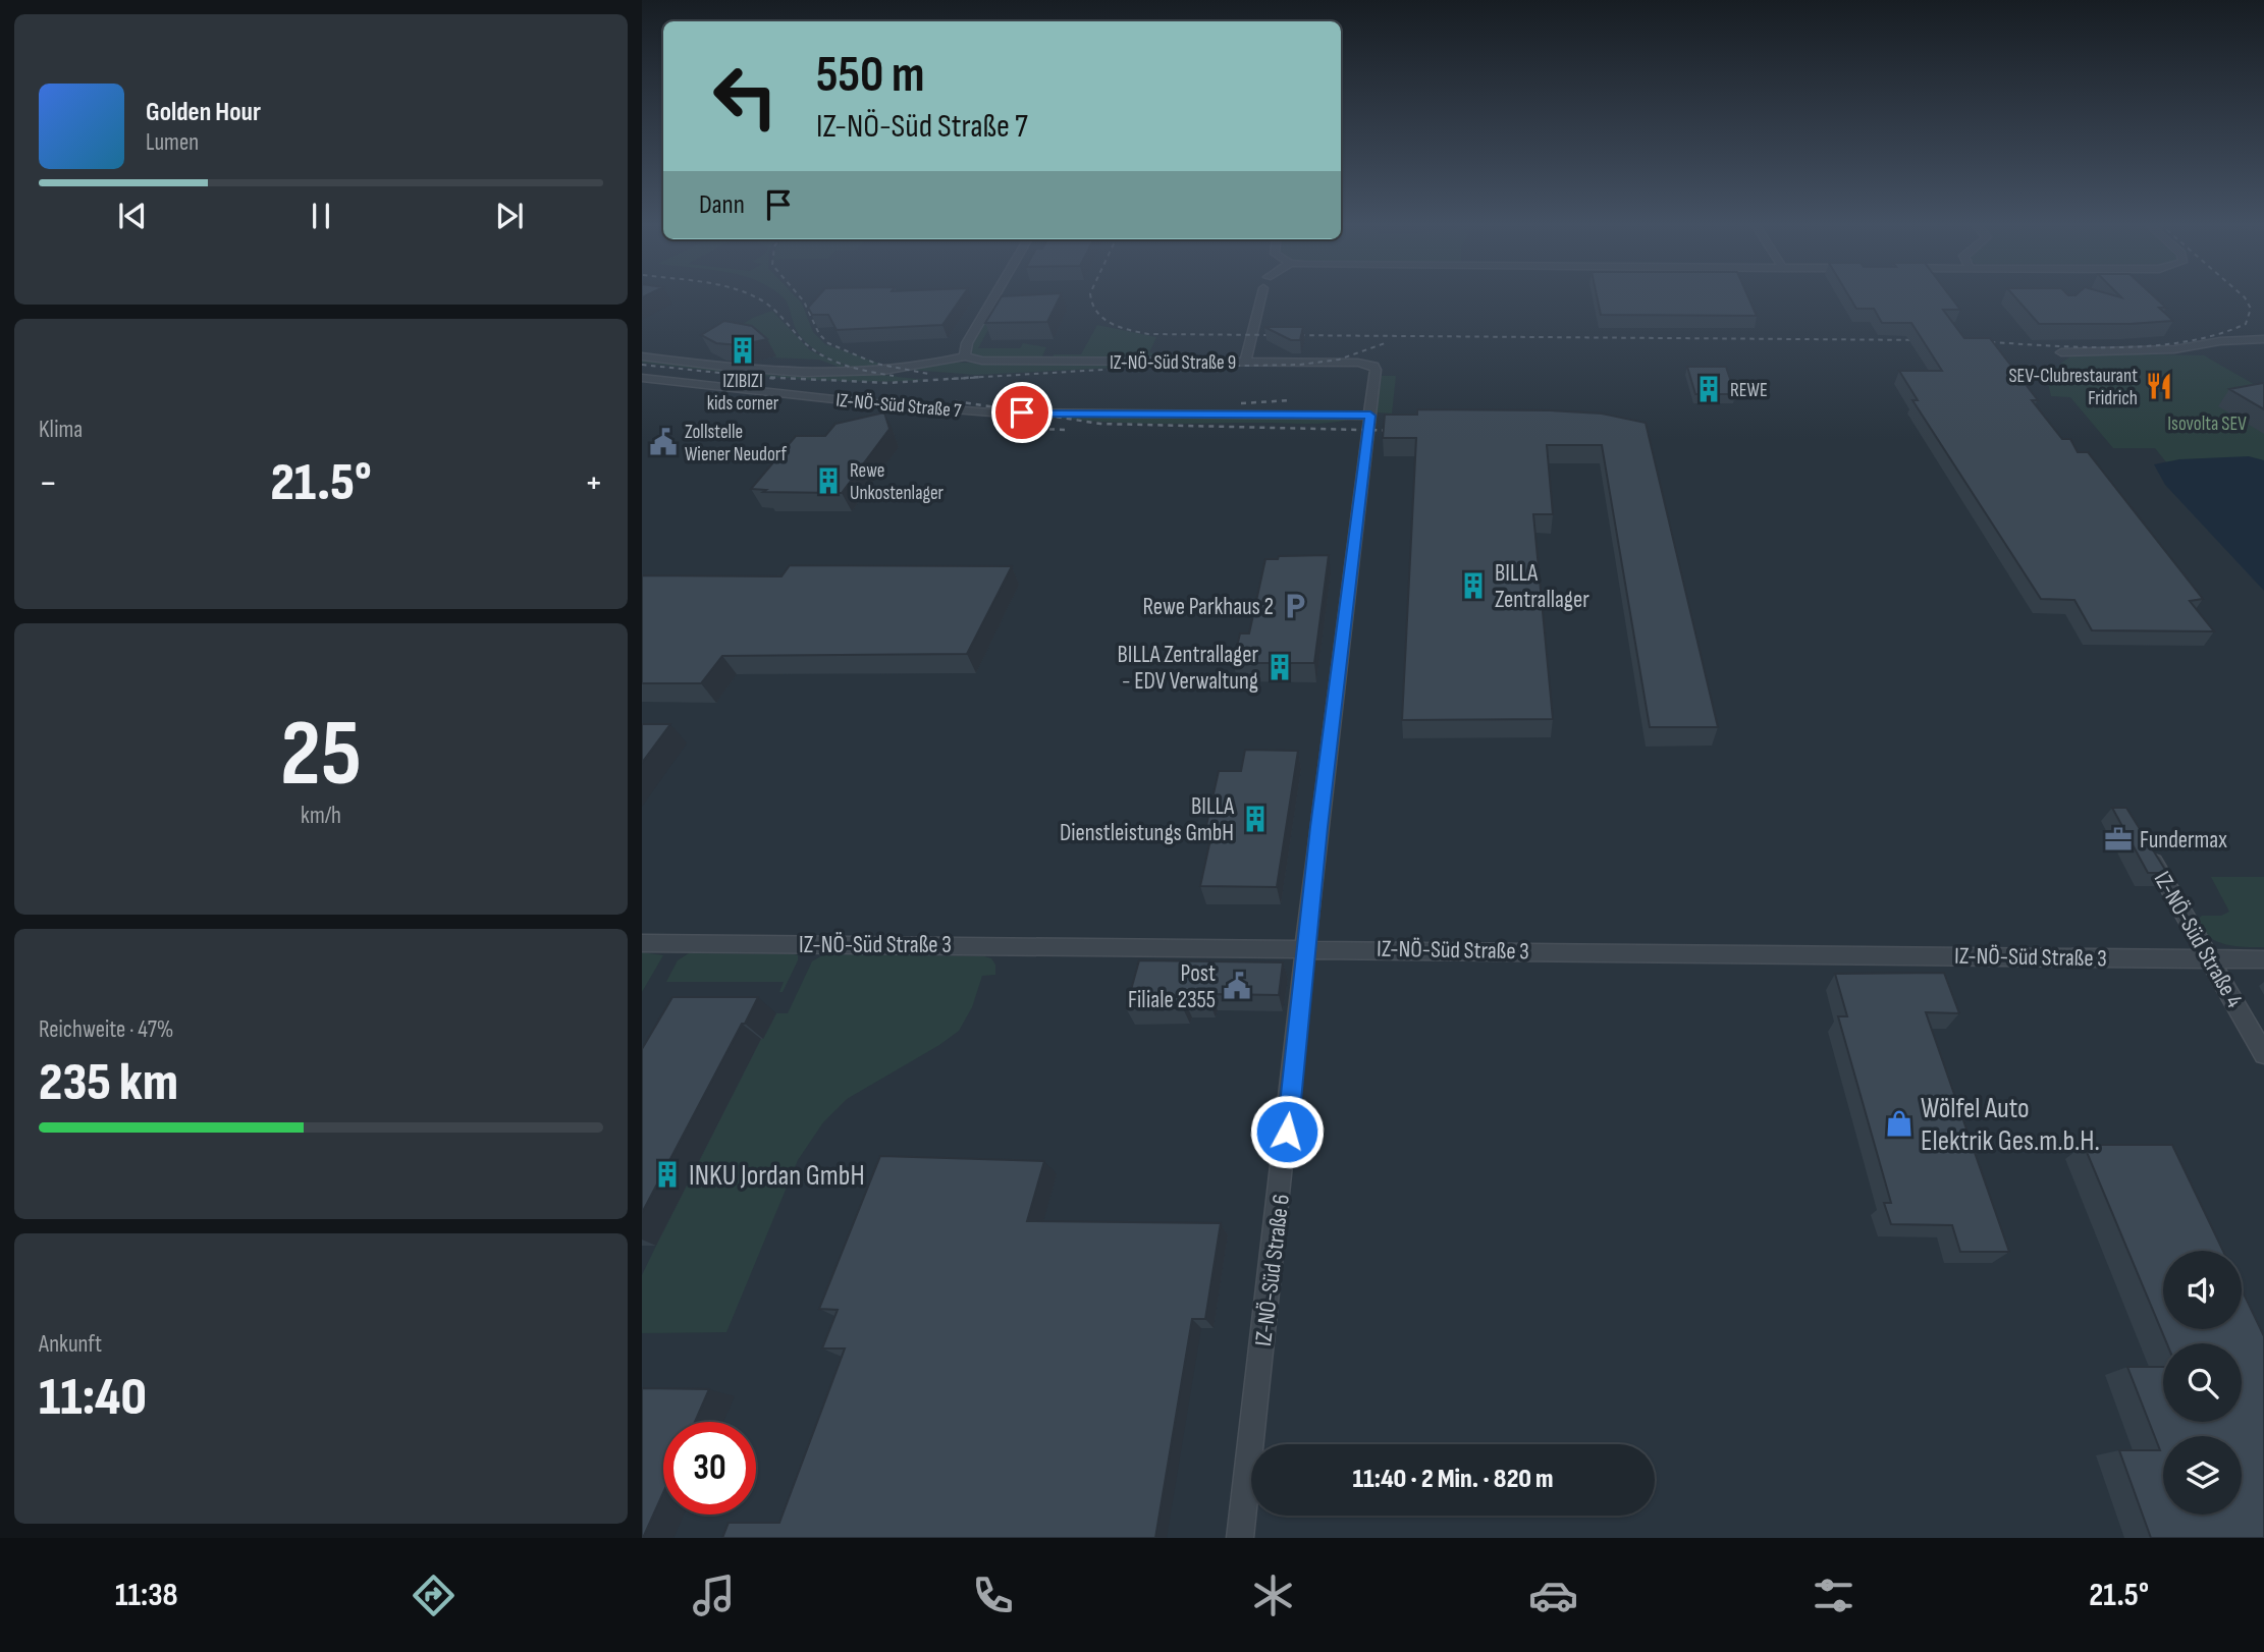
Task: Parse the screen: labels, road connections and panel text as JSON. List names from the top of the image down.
{
  "streets": {
    "street": [
      "IZ-NÖ-Süd Straße 9",
      "IZ-NÖ-Süd Straße 7",
      "IZ-NÖ-Süd Straße 4",
      "IZ-NÖ-Süd Straße 3",
      "IZ-NÖ-Süd Straße 6"
    ]
  },
  "crossings": [
    ["IZ-NÖ-Süd Straße 9", "IZ-NÖ-Süd Straße 6"],
    ["IZ-NÖ-Süd Straße 7", "IZ-NÖ-Süd Straße 6"],
    ["IZ-NÖ-Süd Straße 4", "IZ-NÖ-Süd Straße 3"],
    ["IZ-NÖ-Süd Straße 3", "IZ-NÖ-Süd Straße 6"]
  ],
  "parks": ["Isovolta SEV"],
  "places": {
    "building": [
      "IZIBIZI kids corner",
      "REWE",
      "Rewe Unkostenlager",
      "BILLA Zentrallager",
      "BILLA Zentrallager - EDV Verwaltung",
      "BILLA Dienstleistungs GmbH",
      "INKU Jordan GmbH"
    ],
    "restaurant": ["SEV-Clubrestaurant Fridrich"],
    "public building": ["Zollstelle Wiener Neudorf", "Post Filiale 2355"],
    "parking": ["Rewe Parkhaus 2"],
    "office": ["Fundermax"],
    "shop": ["Wölfel Auto Elektrik Ges.m.b.H."]
  },
  "page": {
    "turn": ["550 m", "IZ-NÖ-Süd Straße 7"],
    "song": ["Golden Hour", "Lumen"],
    "then": "Dann",
    "tile": [
      "Klima",
      ["25", "km/h"],
      ["Reichweite · 47%", "235 km"],
      ["Ankunft", "11:40"]
    ],
    "heat": ["−", "21.5°", "+"],
    "limit": "30",
    "trip": "11:40 · 2 Min. · 820 m",
    "tabs": ["11:38", "21.5°"]
  }
}
